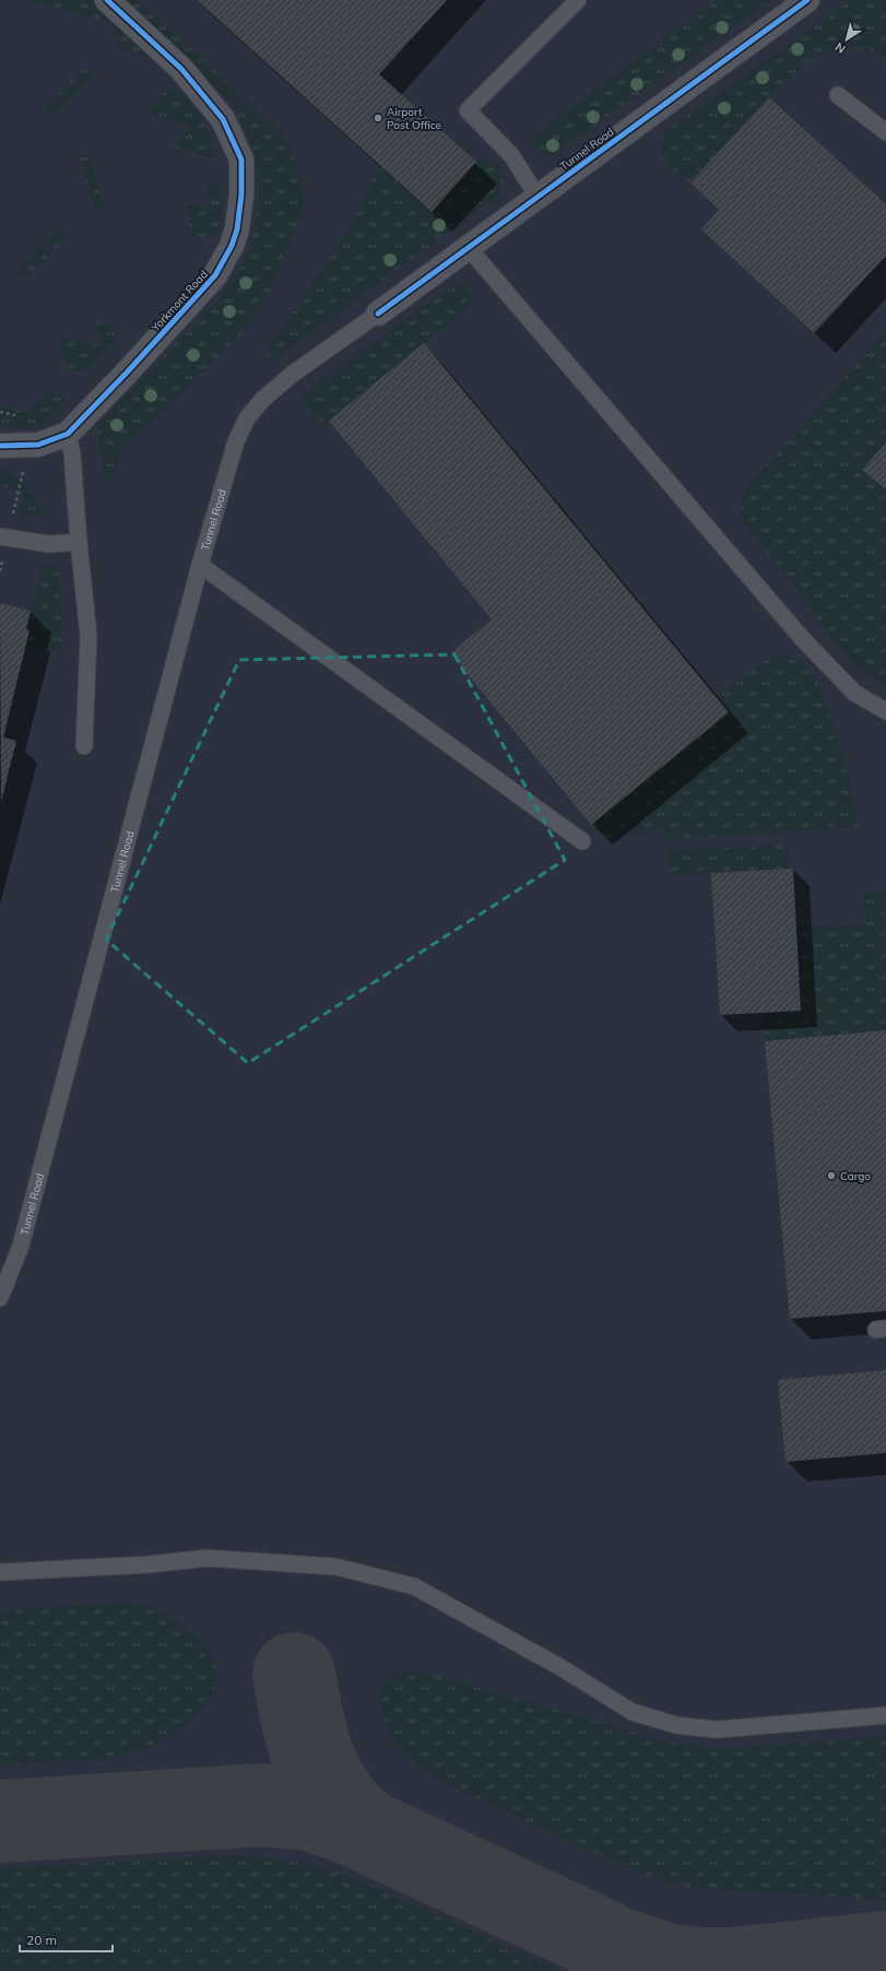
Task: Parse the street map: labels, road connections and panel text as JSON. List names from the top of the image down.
{
  "streets": {
    "street": ["Tunnel Road", "Yorkmont Road"]
  },
  "places": ["Airport Post Office", "Cargo"],
  "scale_bar": "20 m",
  "north": "bottom left"
}
